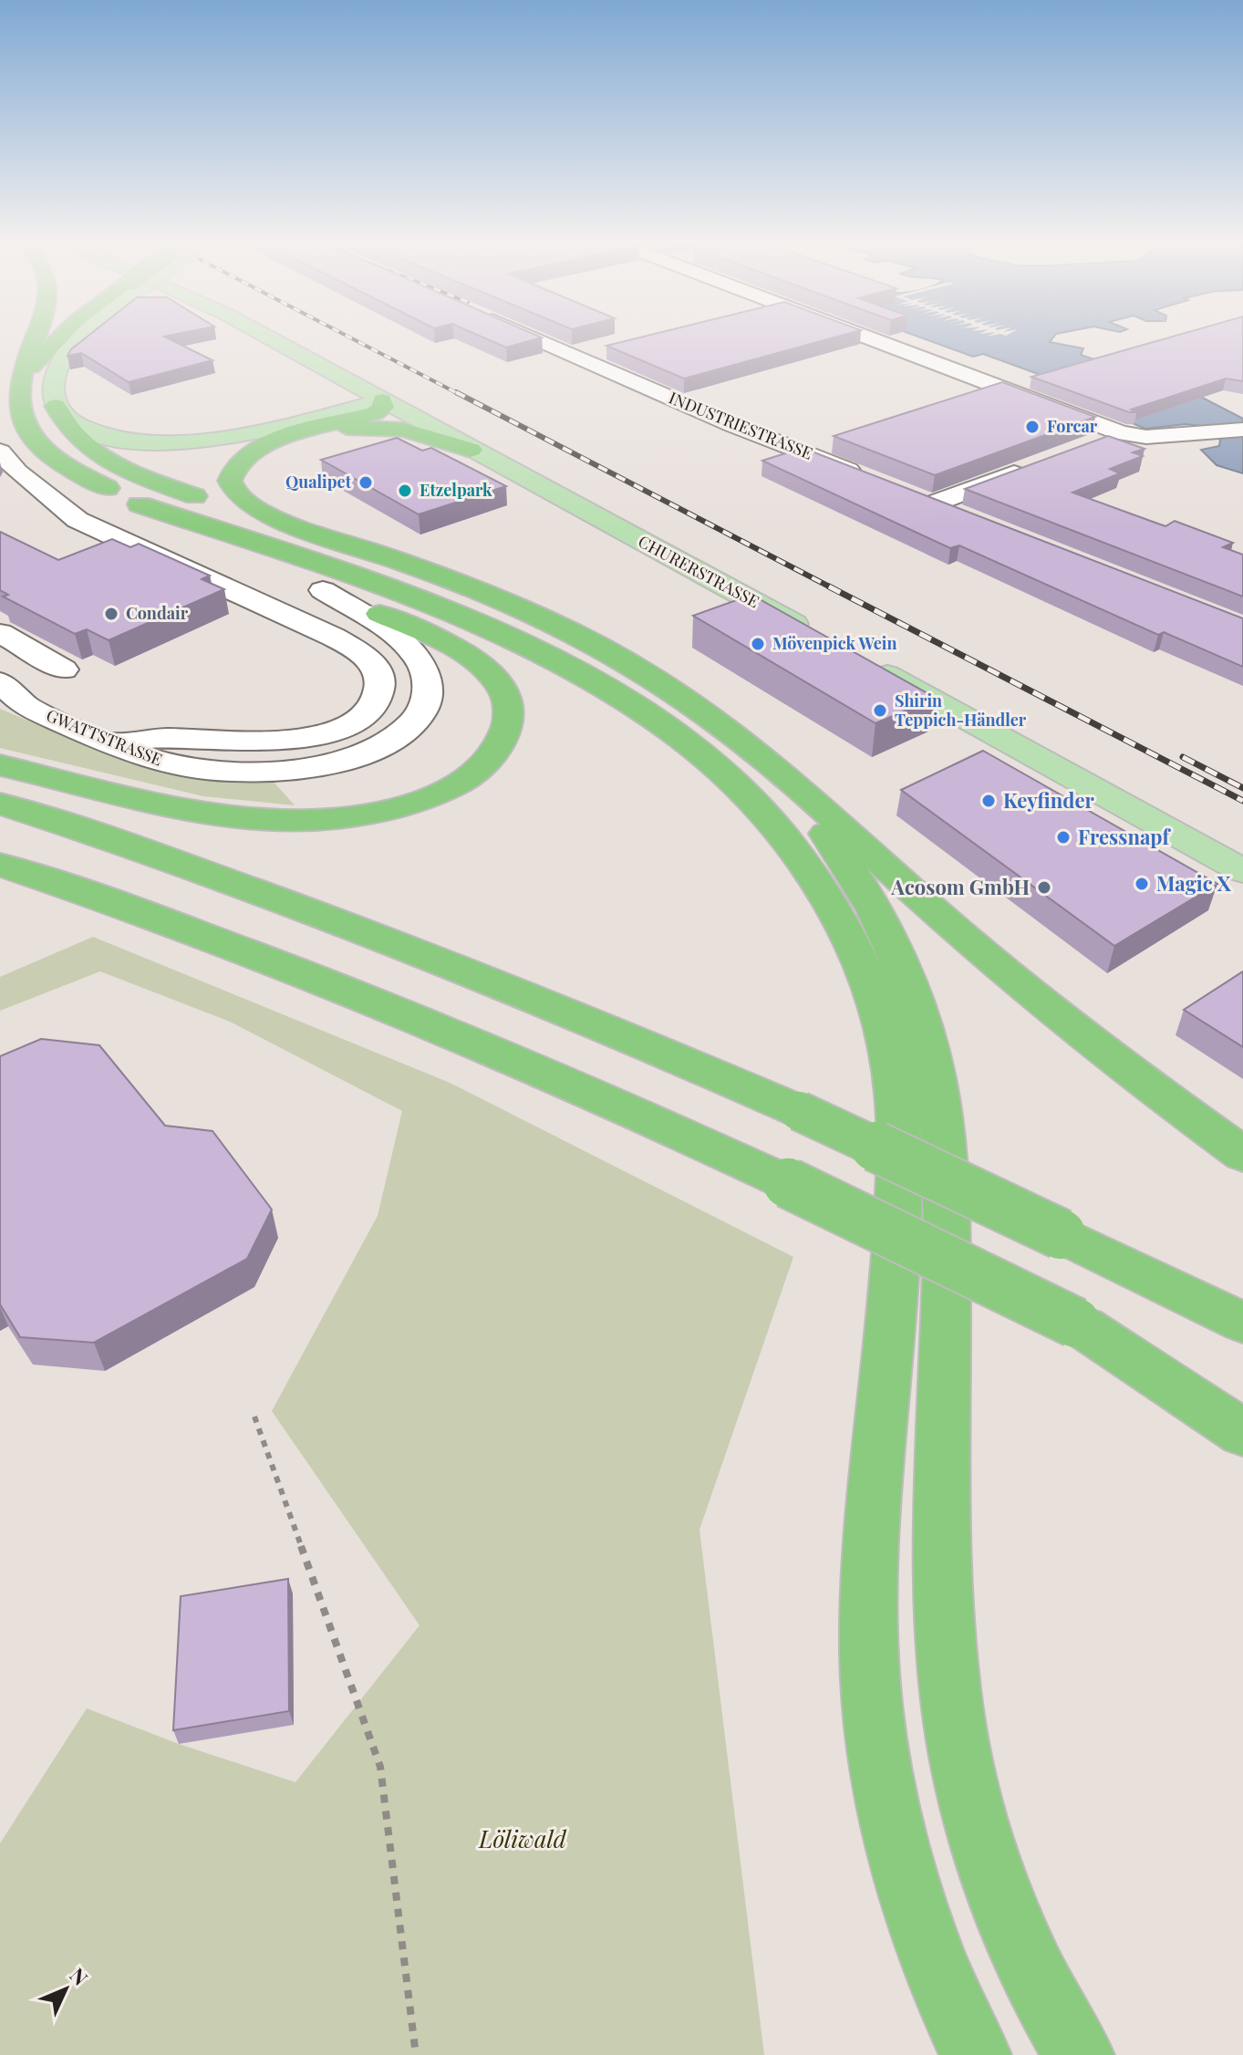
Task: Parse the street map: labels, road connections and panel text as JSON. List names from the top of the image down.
{
  "streets": {
    "main road": ["CHURERSTRASSE"],
    "street": ["INDUSTRIESTRASSE", "GWATTSTRASSE"]
  },
  "parks": ["Löliwald"],
  "places": [
    "Forcar",
    "Qualipet",
    "Etzelpark",
    "Condair",
    "Mövenpick Wein",
    "Shirin Teppich-Händler",
    "Keyfinder",
    "Fressnapf",
    "Magic X",
    "Acosom GmbH"
  ],
  "north": "top right"
}
